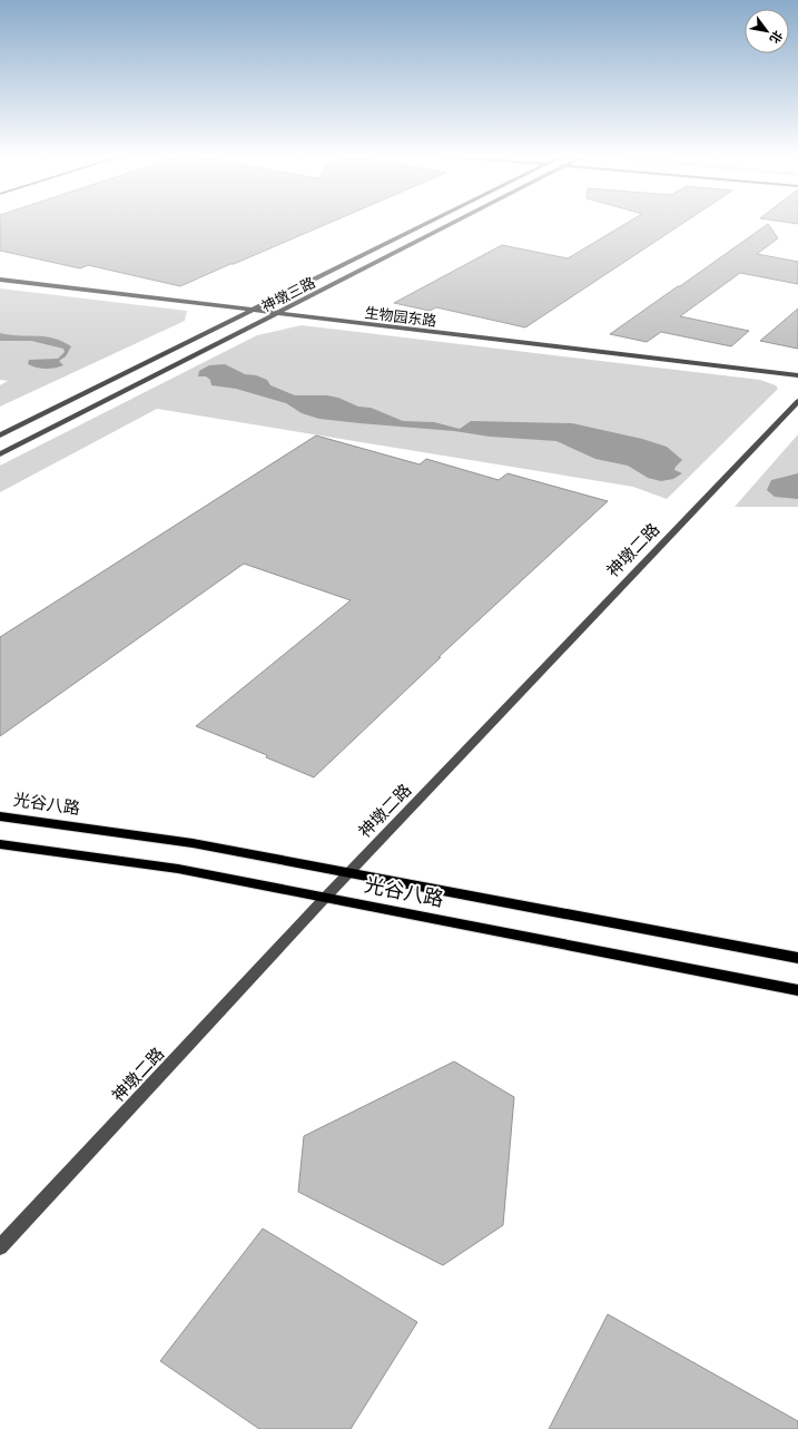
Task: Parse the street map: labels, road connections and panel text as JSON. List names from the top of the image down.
{
  "streets": {
    "main road": ["光谷八路"],
    "street": ["神墩三路", "生物园东路", "神墩二路"]
  },
  "crossings": [
    ["神墩三路", "生物园东路"],
    ["神墩二路", "光谷八路"]
  ],
  "north": "bottom right"
}
